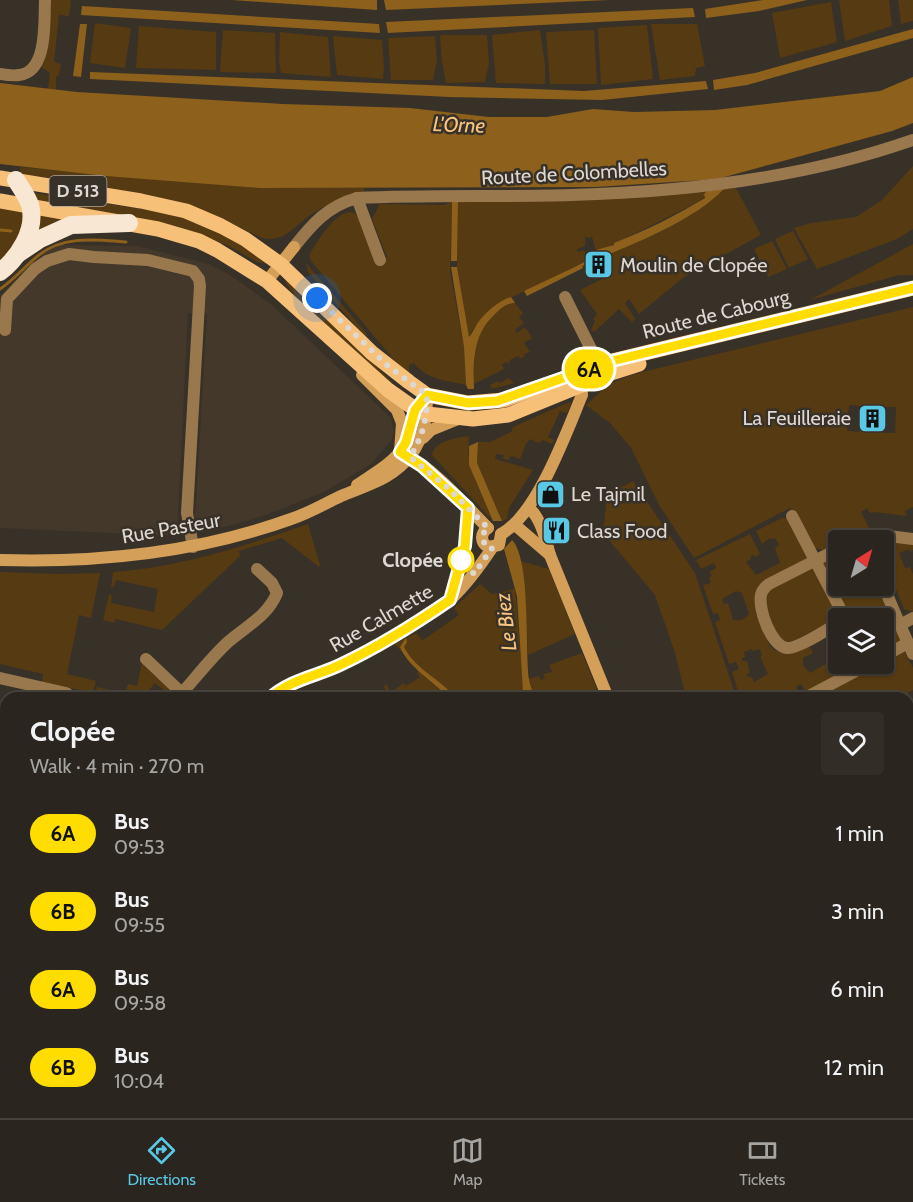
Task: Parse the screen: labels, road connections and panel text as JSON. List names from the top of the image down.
{
  "streets": {
    "main road": ["D 513", "Route de Cabourg"],
    "street": ["Route de Colombelles", "Rue Pasteur", "Rue Calmette"]
  },
  "crossings": [
    ["Route de Colombelles", "D 513"],
    ["D 513", "Route de Cabourg"],
    ["D 513", "Rue Pasteur"],
    ["Route de Cabourg", "Rue Pasteur"]
  ],
  "water": ["L'Orne", "Le Biez"],
  "places": {
    "building": ["Moulin de Clopée", "La Feuilleraie"],
    "shop": ["Le Tajmil"],
    "restaurant": ["Class Food"],
    "other": ["Clopée"]
  },
  "lines": ["bus line 6A"],
  "north": "top right",
  "page": {
    "on_map": "6A",
    "heading": ["Clopée", "Walk · 4 min · 270 m"],
    "list": [
      {
        "mark": "6A",
        "name": "Bus",
        "note": "09:53",
        "value": "1 min"
      },
      {
        "mark": "6B",
        "name": "Bus",
        "note": "09:55",
        "value": "3 min"
      },
      {
        "mark": "6A",
        "name": "Bus",
        "note": "09:58",
        "value": "6 min"
      },
      {
        "mark": "6B",
        "name": "Bus",
        "note": "10:04",
        "value": "12 min"
      }
    ],
    "tabs": ["Directions", "Map", "Tickets"]
  }
}
